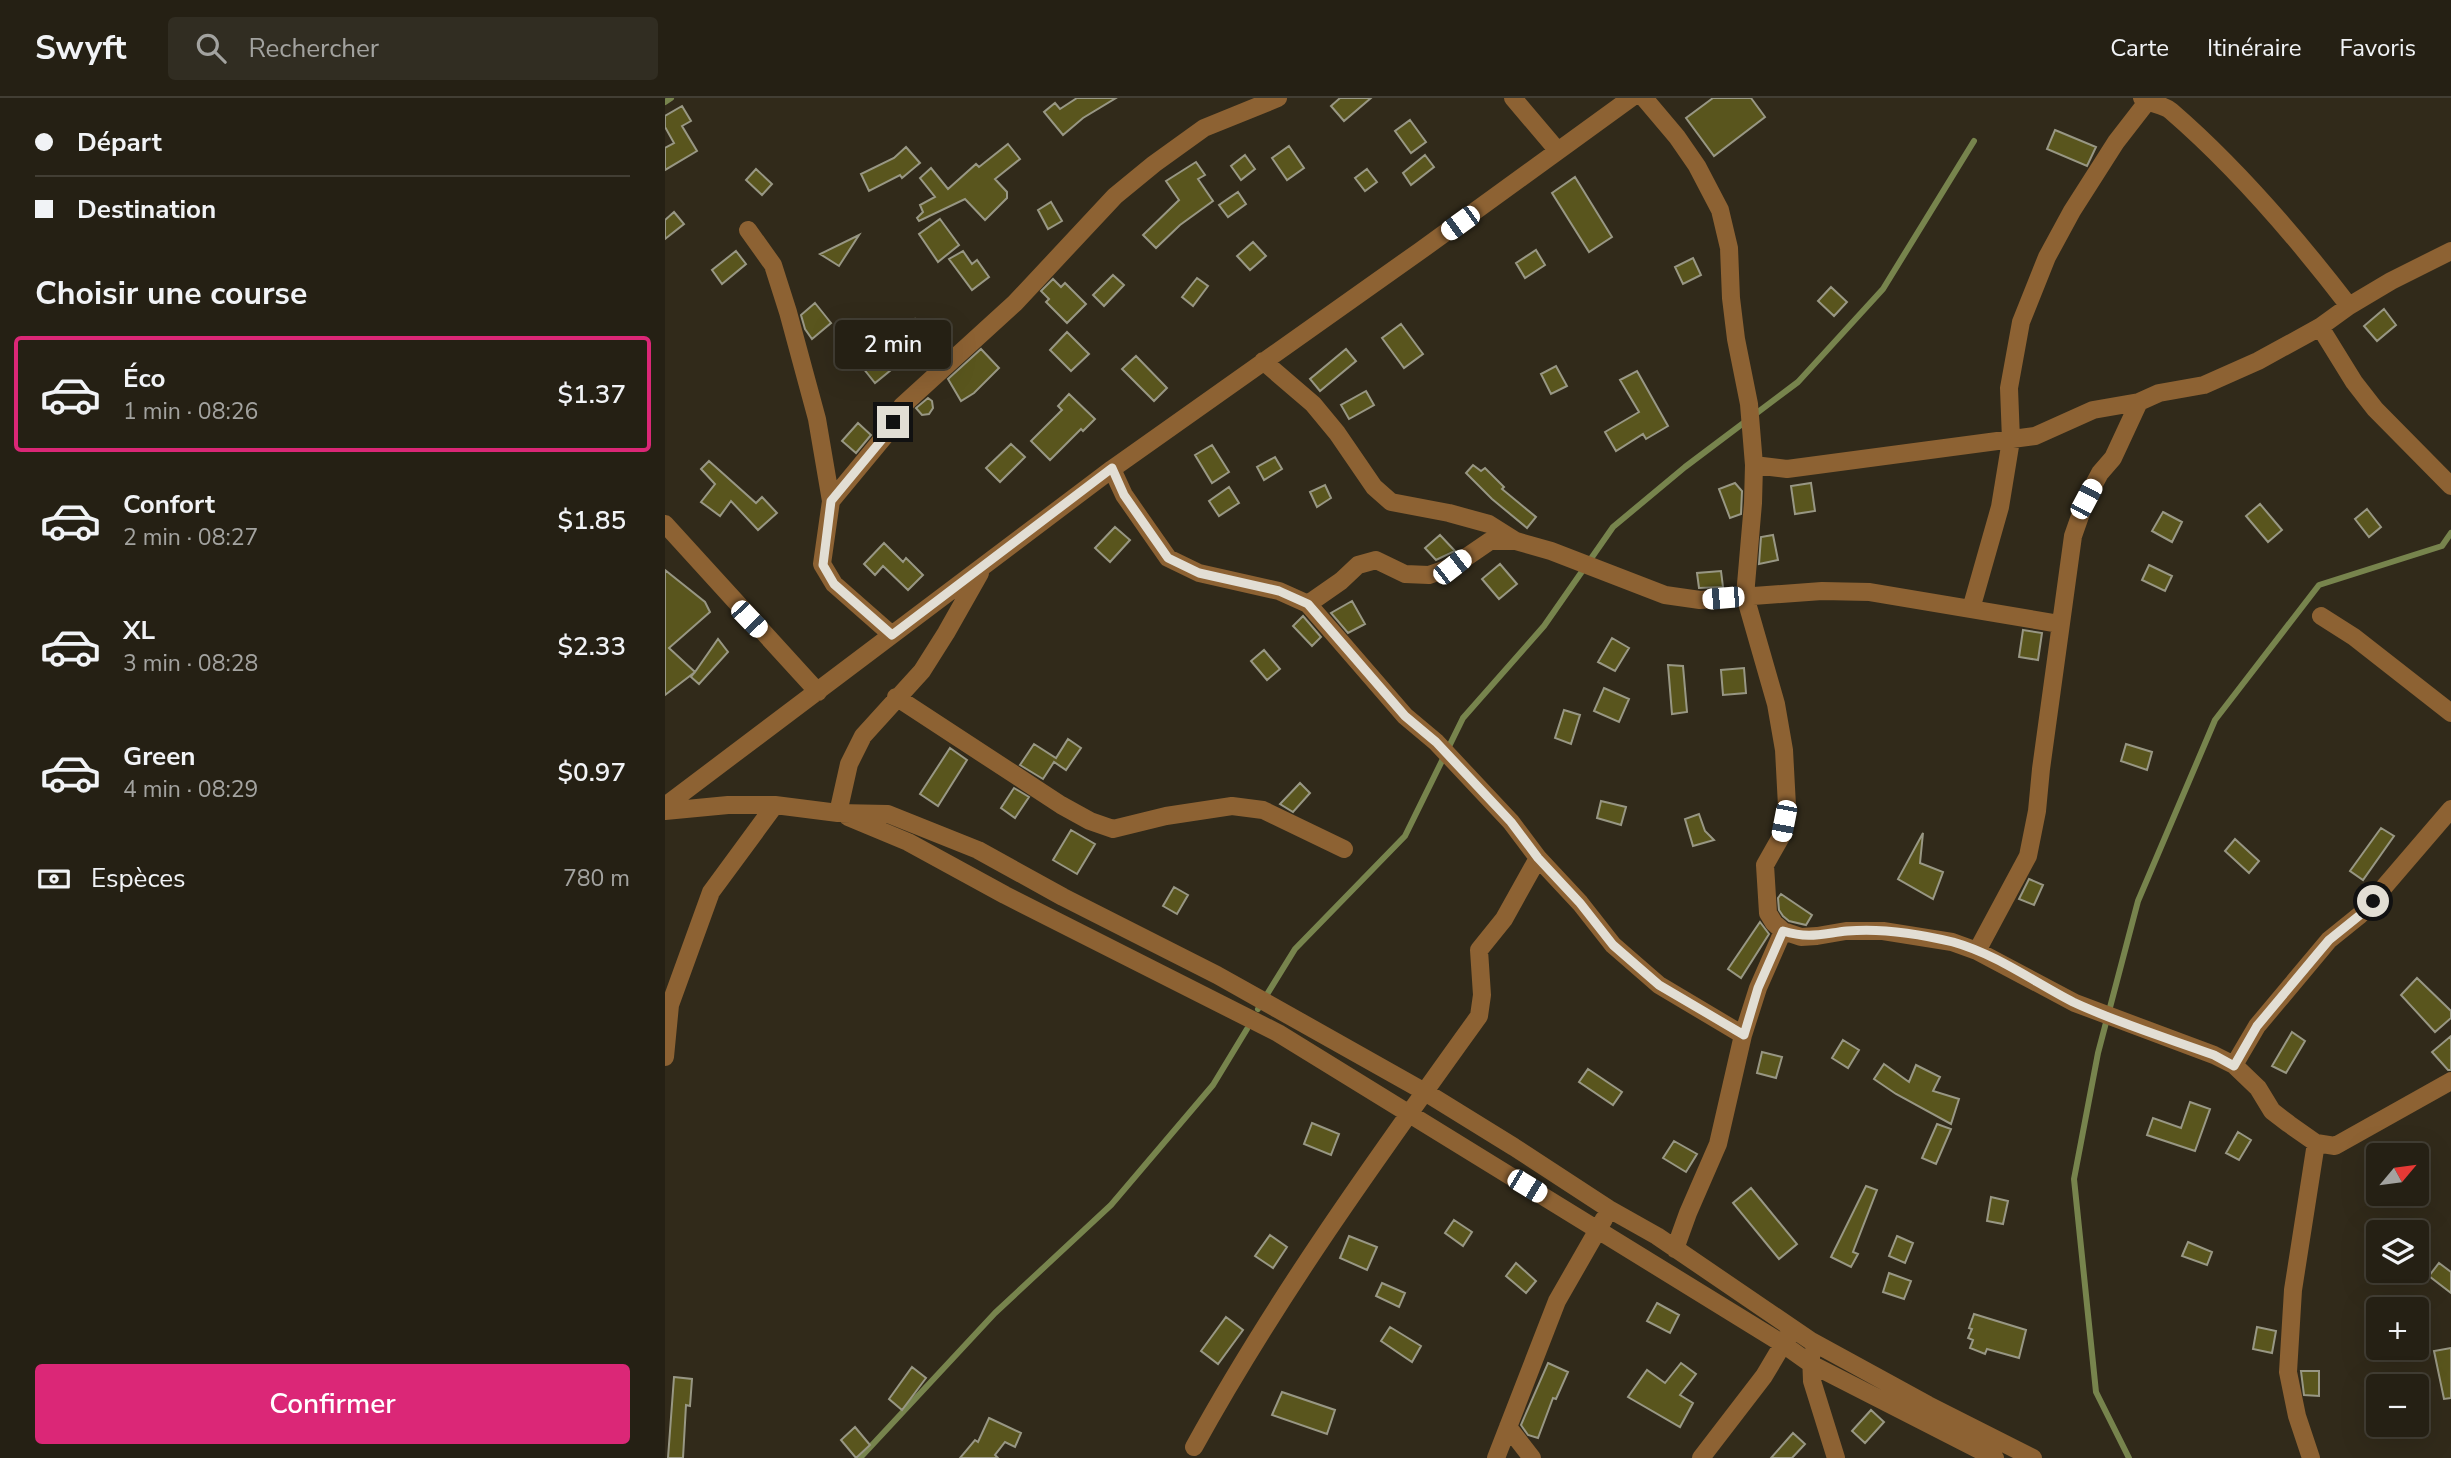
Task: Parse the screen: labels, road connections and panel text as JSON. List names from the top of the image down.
{
  "north": "top right",
  "page": {
    "header": "Swyft",
    "search": "Rechercher",
    "nav": ["Carte", "Itinéraire", "Favoris"],
    "banner": ["Départ", "Destination"],
    "heading": "Choisir une course",
    "bubble": "2 min",
    "list": [
      {
        "name": "Éco",
        "note": "1 min · 08:26",
        "value": "$1.37"
      },
      {
        "name": "Confort",
        "note": "2 min · 08:27",
        "value": "$1.85"
      },
      {
        "name": "XL",
        "note": "3 min · 08:28",
        "value": "$2.33"
      },
      {
        "name": "Green",
        "note": "4 min · 08:29",
        "value": "$0.97"
      }
    ],
    "pay": ["Espèces", "780 m"],
    "map_buttons": ["+", "−"],
    "buttons": "Confirmer"
  }
}
